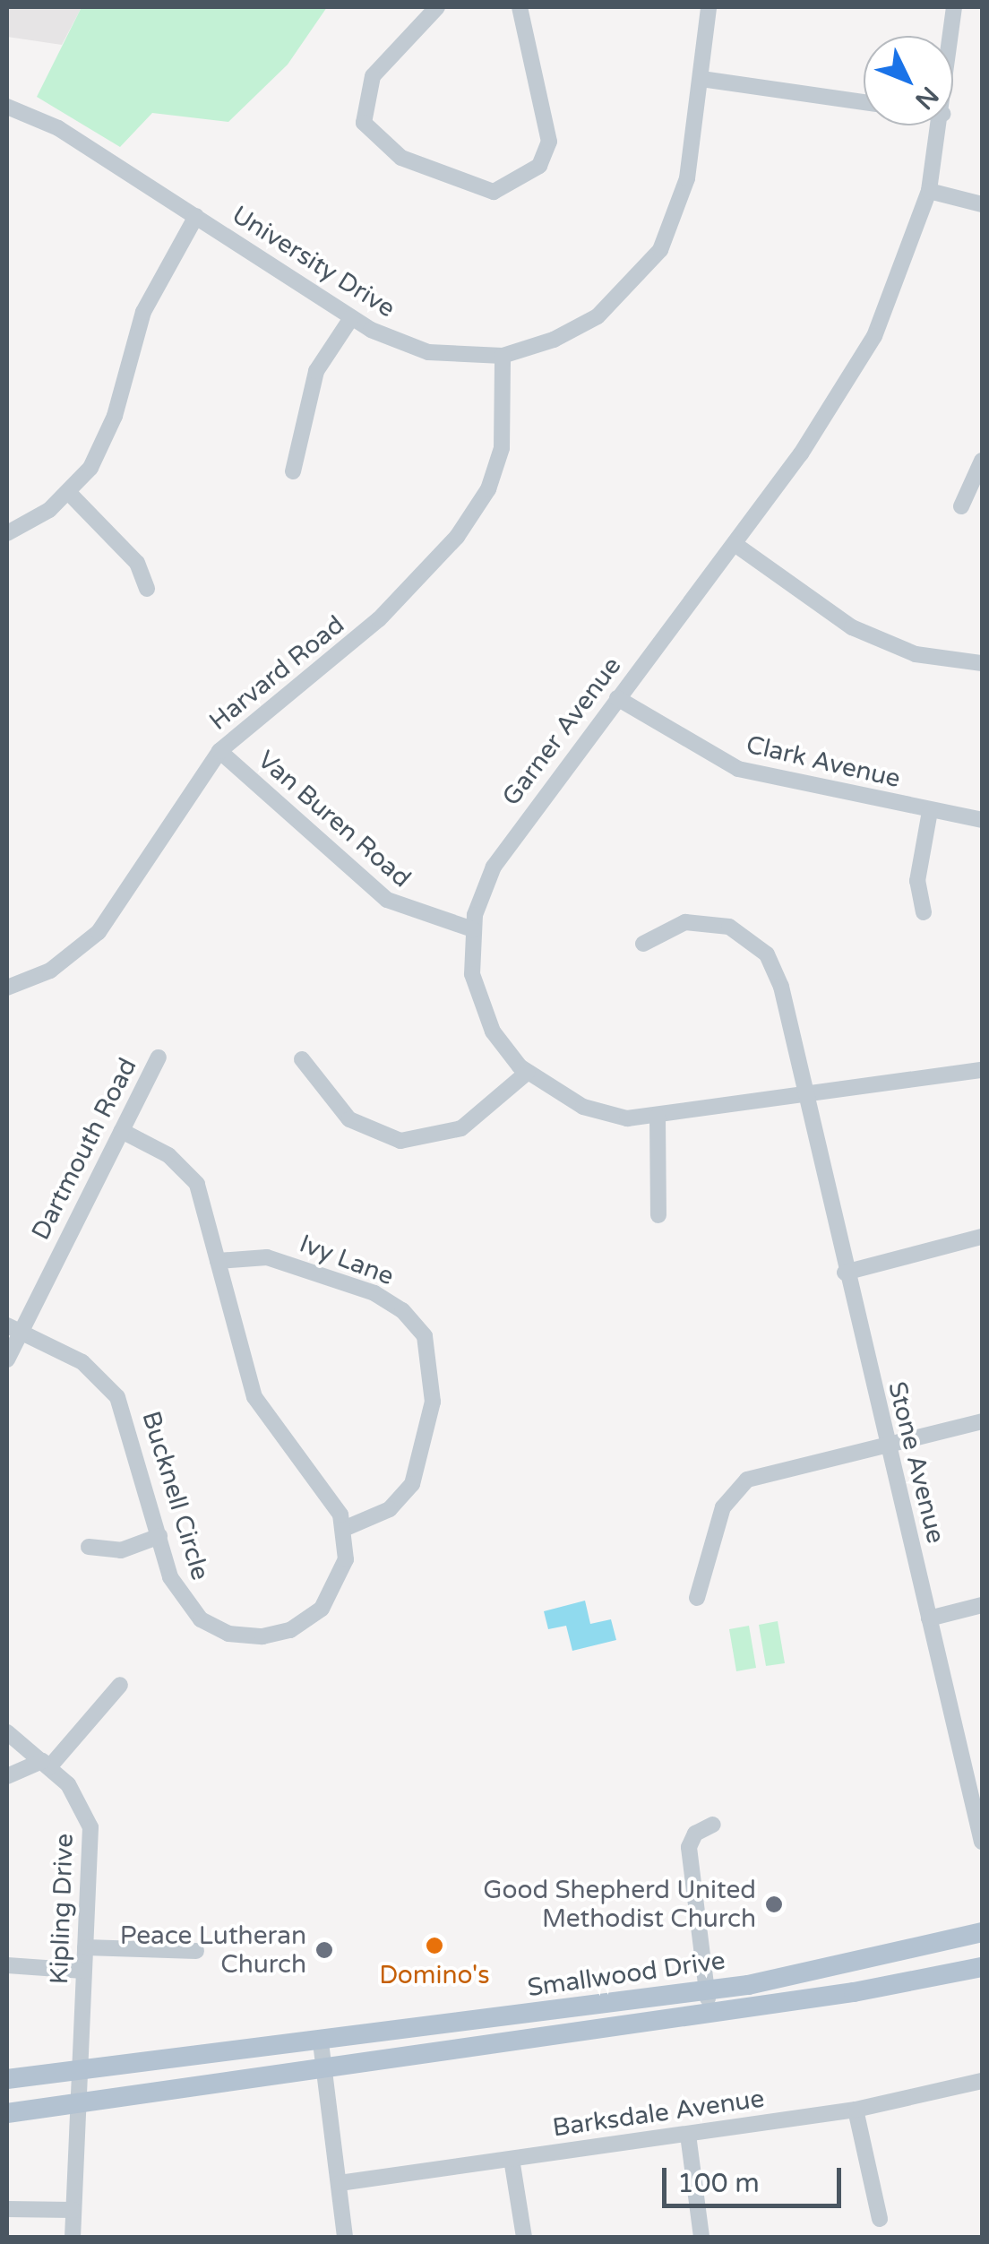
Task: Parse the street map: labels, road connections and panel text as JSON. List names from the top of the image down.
{
  "streets": {
    "main road": ["Smallwood Drive"],
    "street": [
      "University Drive",
      "Harvard Road",
      "Garner Avenue",
      "Clark Avenue",
      "Van Buren Road",
      "Dartmouth Road",
      "Ivy Lane",
      "Stone Avenue",
      "Bucknell Circle",
      "Kipling Drive",
      "Barksdale Avenue"
    ]
  },
  "crossings": [
    ["University Drive", "Harvard Road"],
    ["Harvard Road", "Van Buren Road"],
    ["Garner Avenue", "Clark Avenue"],
    ["Garner Avenue", "Van Buren Road"],
    ["Garner Avenue", "Stone Avenue"],
    ["Dartmouth Road", "Bucknell Circle"],
    ["Ivy Lane", "Bucknell Circle"],
    ["Kipling Drive", "Smallwood Drive"]
  ],
  "places": ["Good Shepherd United Methodist Church", "Domino's", "Peace Lutheran Church"],
  "scale_bar": "100 m",
  "north": "bottom right"
}
